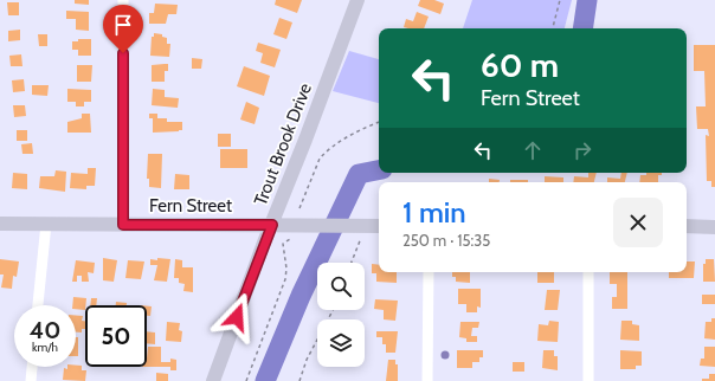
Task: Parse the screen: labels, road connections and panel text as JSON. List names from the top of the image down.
{
  "streets": {
    "street": ["Trout Brook Drive", "Fern Street"]
  },
  "crossings": [
    ["Trout Brook Drive", "Fern Street"]
  ],
  "page": {
    "turn": ["60 m", "Fern Street"],
    "heading": ["1 min", "250 m · 15:35"],
    "speed": "40 km/h",
    "limit": "50"
  }
}
